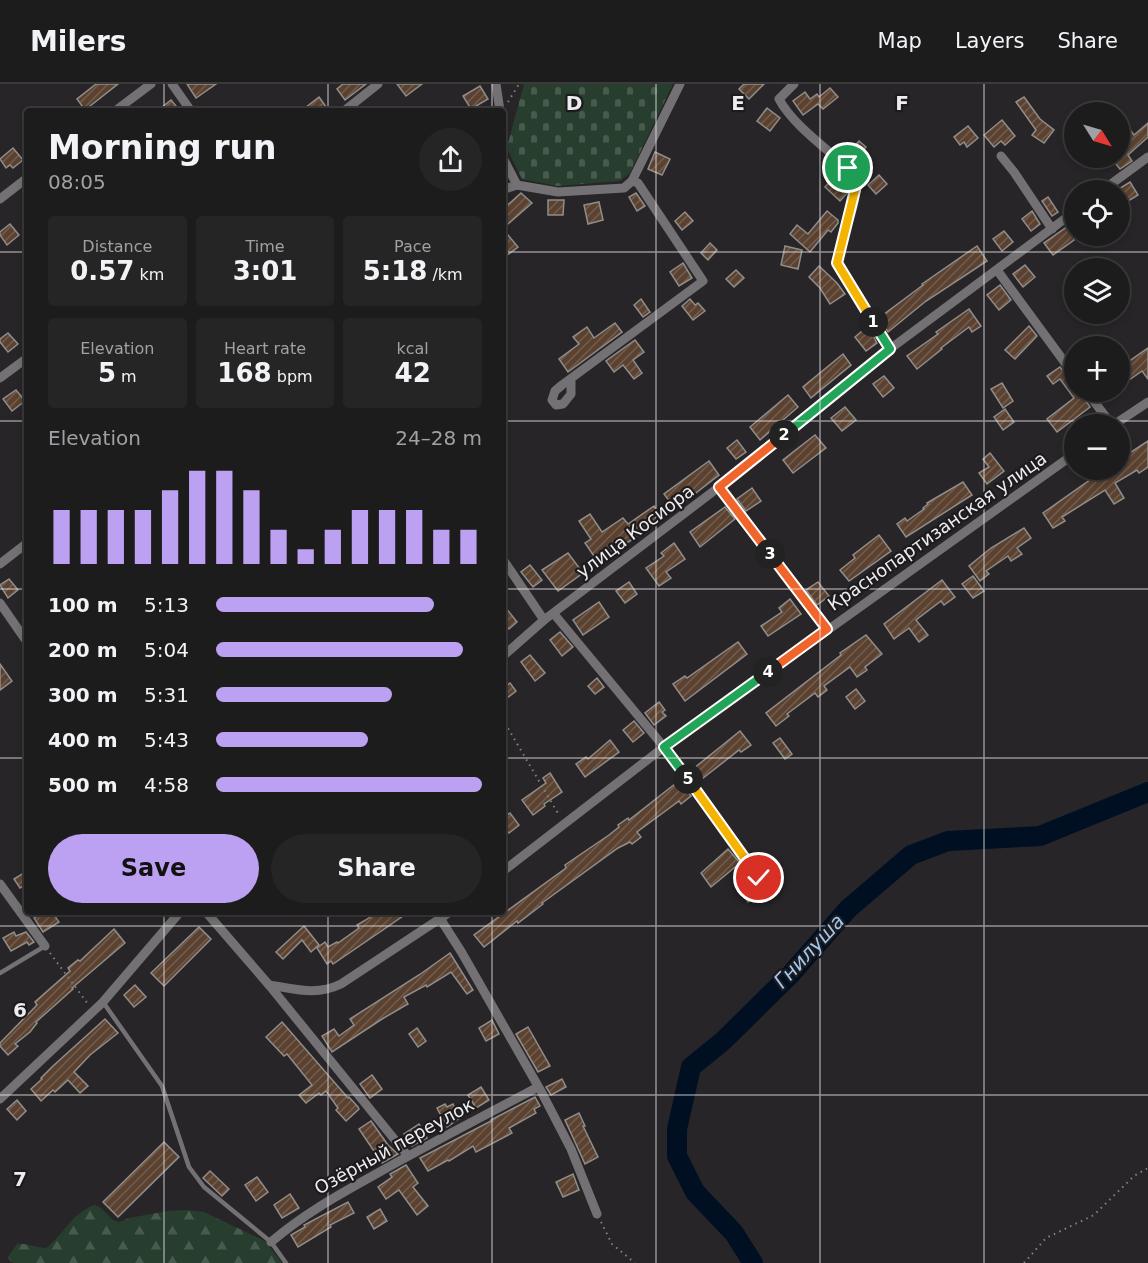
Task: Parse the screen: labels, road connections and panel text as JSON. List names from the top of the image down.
{
  "streets": {
    "street": ["улица Косиора", "Краснопартизанская улица", "Озёрный переулок"]
  },
  "water": ["Гнилуша"],
  "north": "bottom right",
  "page": {
    "header": "Milers",
    "nav": ["Map", "Layers", "Share"],
    "map_buttons": ["+", "−"],
    "heading": ["Morning run", "08:05"],
    "stats": [
      ["Distance", "0.57 km"],
      ["Time", "3:01"],
      ["Pace", "5:18 /km"],
      ["Elevation", "5 m"],
      ["Heart rate", "168 bpm"],
      ["kcal", "42"]
    ],
    "pins": [
      "1",
      "2",
      "3",
      "4",
      "5"
    ],
    "chart": ["Elevation", "24–28 m"],
    "list": [
      {
        "name": "100 m",
        "note": "5:13"
      },
      {
        "name": "200 m",
        "note": "5:04"
      },
      {
        "name": "300 m",
        "note": "5:31"
      },
      {
        "name": "400 m",
        "note": "5:43"
      },
      {
        "name": "500 m",
        "note": "4:58"
      }
    ],
    "buttons": ["Save", "Share"]
  },
  "grid": {
    "columns": ["D", "E", "F"],
    "rows": ["6", "7"]
  }
}
